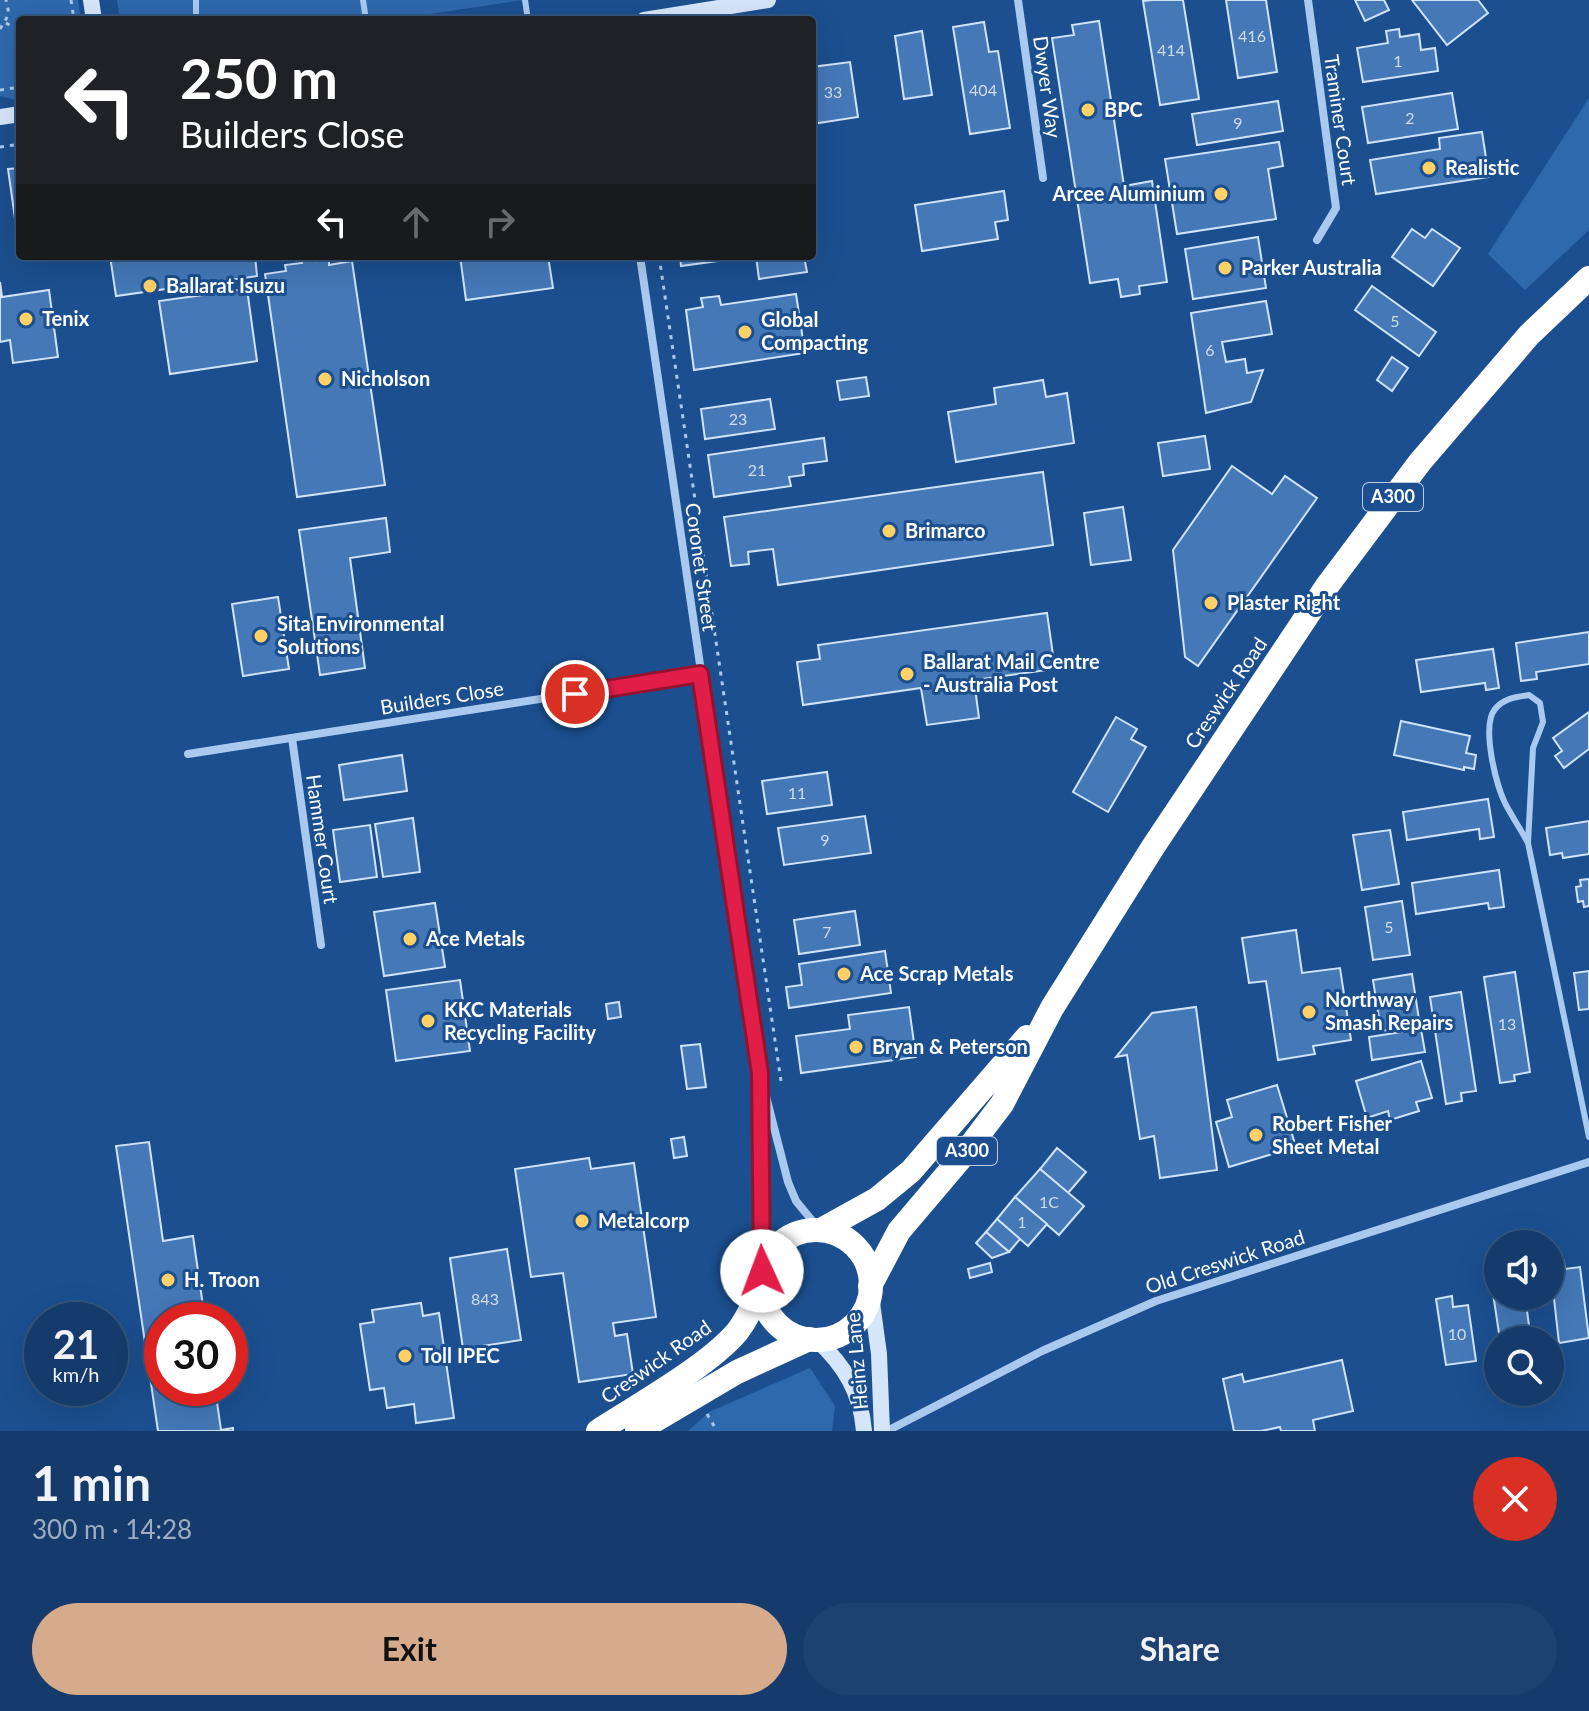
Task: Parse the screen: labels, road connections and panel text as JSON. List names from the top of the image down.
{
  "streets": {
    "highway": ["A300", "Creswick Road"],
    "street": [
      "Dwyer Way",
      "Traminer Court",
      "Coronet Street",
      "Builders Close",
      "Hammer Court",
      "Old Creswick Road",
      "Heinz Lane"
    ]
  },
  "crossings": [
    ["A300", "Coronet Street"],
    ["A300", "Creswick Road"],
    ["A300", "Heinz Lane"],
    ["Coronet Street", "Creswick Road"],
    ["Coronet Street", "Builders Close"],
    ["Coronet Street", "Heinz Lane"],
    ["Creswick Road", "Heinz Lane"],
    ["Builders Close", "Hammer Court"],
    ["Old Creswick Road", "Heinz Lane"]
  ],
  "places": [
    "BPC",
    "Realistic",
    "Arcee Aluminium",
    "Parker Australia",
    "Ballarat Isuzu",
    "Tenix",
    "Global Compacting",
    "Nicholson",
    "Brimarco",
    "Plaster Right",
    "Sita Environmental Solutions",
    "Ballarat Mail Centre - Australia Post",
    "Ace Metals",
    "Ace Scrap Metals",
    "Northway Smash Repairs",
    "KKC Materials Recycling Facility",
    "Bryan & Peterson",
    "Robert Fisher Sheet Metal",
    "Metalcorp",
    "H. Troon",
    "Toll IPEC"
  ],
  "house_numbers": [
    "416",
    "414",
    "1",
    "404",
    "33",
    "2",
    "9",
    "5",
    "6",
    "23",
    "21",
    "11",
    "9",
    "5",
    "7",
    "13",
    "1C",
    "1",
    "843",
    "10"
  ],
  "page": {
    "turn": ["250 m", "Builders Close"],
    "speed": "21 km/h",
    "limit": "30",
    "heading": ["1 min", "300 m · 14:28"],
    "buttons": ["Exit", "Share"]
  }
}
